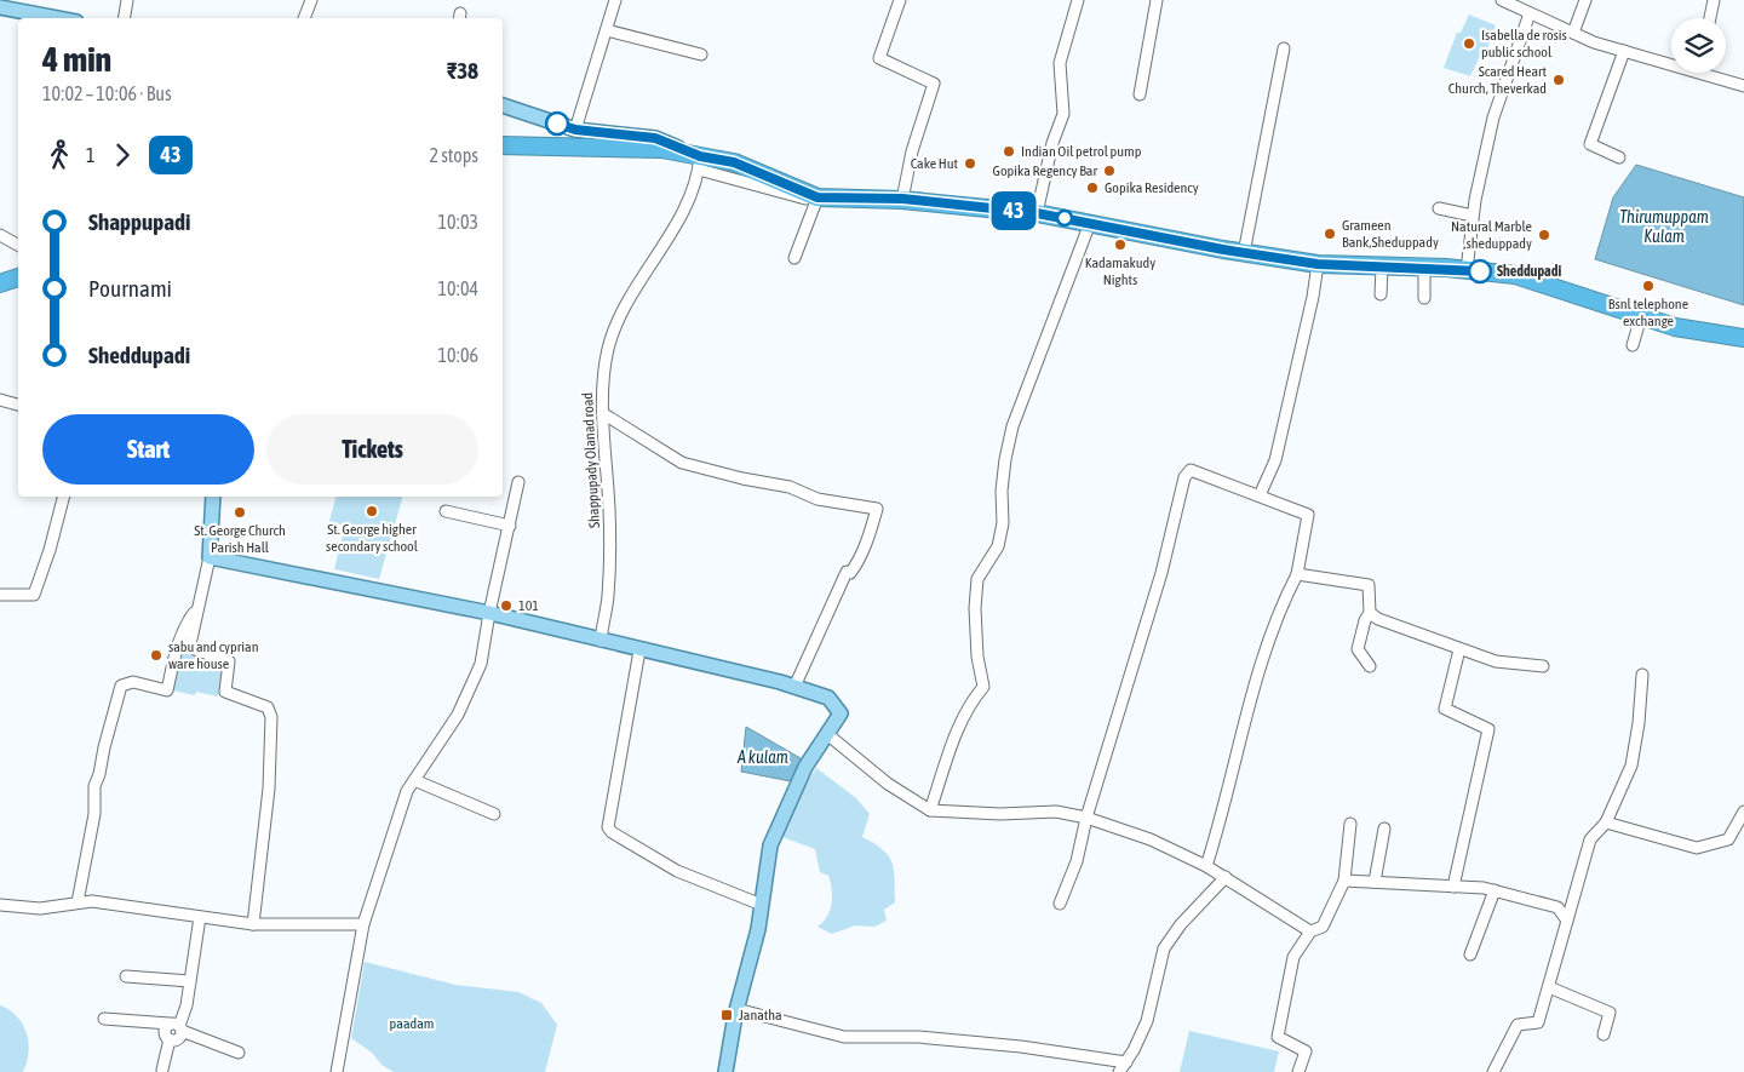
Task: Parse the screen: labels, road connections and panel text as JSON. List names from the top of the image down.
{
  "streets": {
    "street": ["Shappupady Olanad road"]
  },
  "water": ["Thirumuppam Kulam", "A kulam"],
  "parks": ["paadam"],
  "places": {
    "other": [
      "Isabella de rosis public school",
      "Scared Heart Church, Theverkad",
      "Indian Oil petrol pump",
      "Cake Hut",
      "Gopika Regency Bar",
      "Gopika Residency",
      "Grameen Bank,Sheduppady",
      "Natural Marble ,sheduppady",
      "Kadamakudy Nights",
      "Sheddupadi",
      "Bsnl telephone exchange",
      "St. George higher secondary school",
      "St. George Church Parish Hall",
      "101",
      "sabu and cyprian ware house"
    ],
    "transit": ["Janatha"]
  },
  "lines": ["bus line 43"],
  "page": {
    "on_map": "43",
    "heading": ["4 min", "10:02 – 10:06 · Bus", "₹38"],
    "legs": ["1", "43", "2 stops"],
    "list": [
      {
        "name": "Shappupadi",
        "value": "10:03"
      },
      {
        "name": "Pournami",
        "value": "10:04"
      },
      {
        "name": "Sheddupadi",
        "value": "10:06"
      }
    ],
    "buttons": ["Start", "Tickets"]
  }
}
